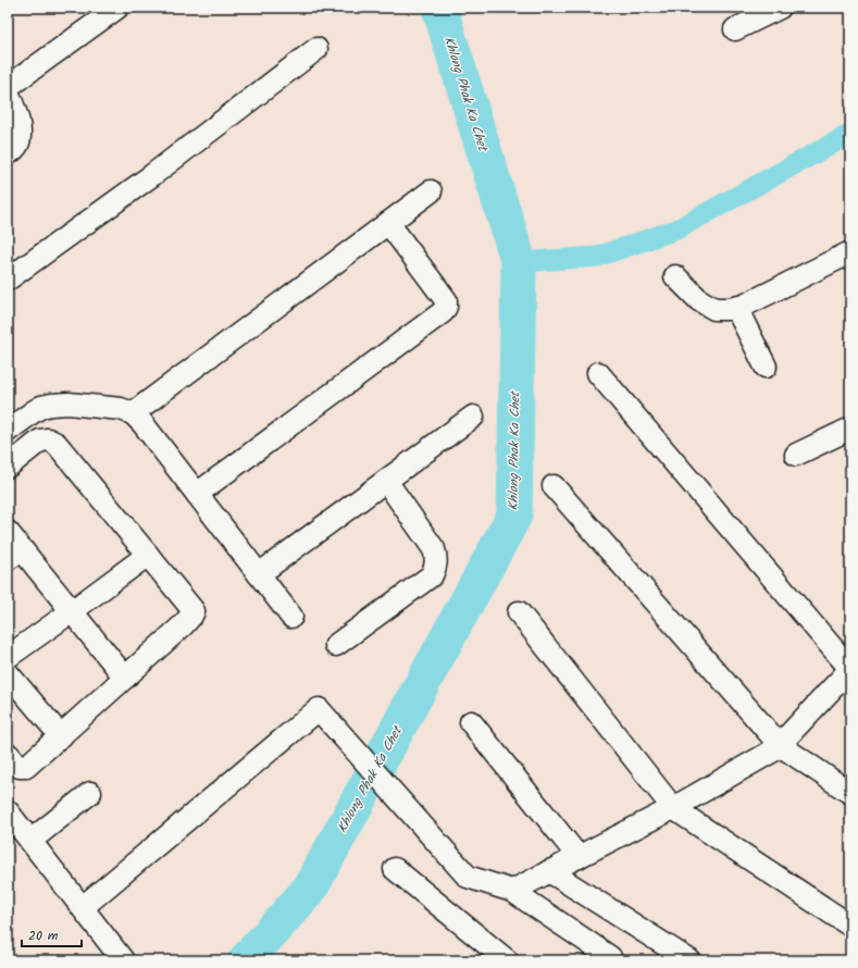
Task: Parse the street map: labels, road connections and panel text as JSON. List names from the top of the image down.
{
  "water": ["Khlong Phak Ka Chet"],
  "scale_bar": "20 m"
}
